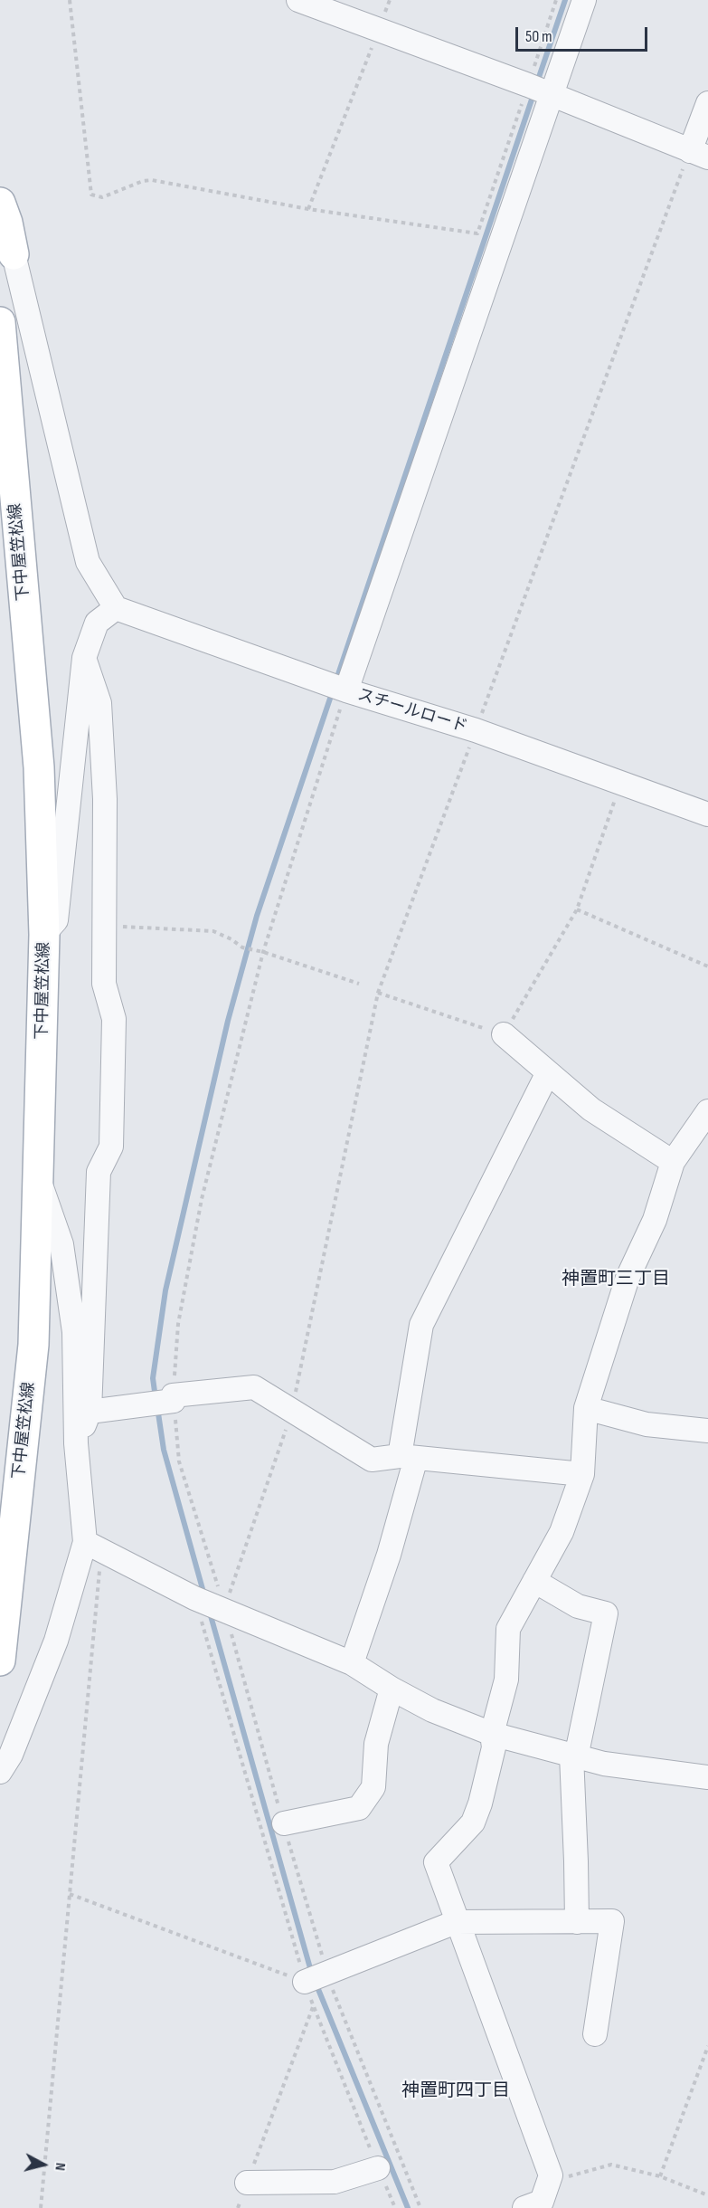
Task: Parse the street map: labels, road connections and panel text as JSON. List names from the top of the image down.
{
  "streets": {
    "main road": ["下中屋笠松線"],
    "street": ["スチールロード"]
  },
  "districts": ["神置町三丁目", "神置町四丁目"],
  "scale_bar": "50 m",
  "north": "right"
}
